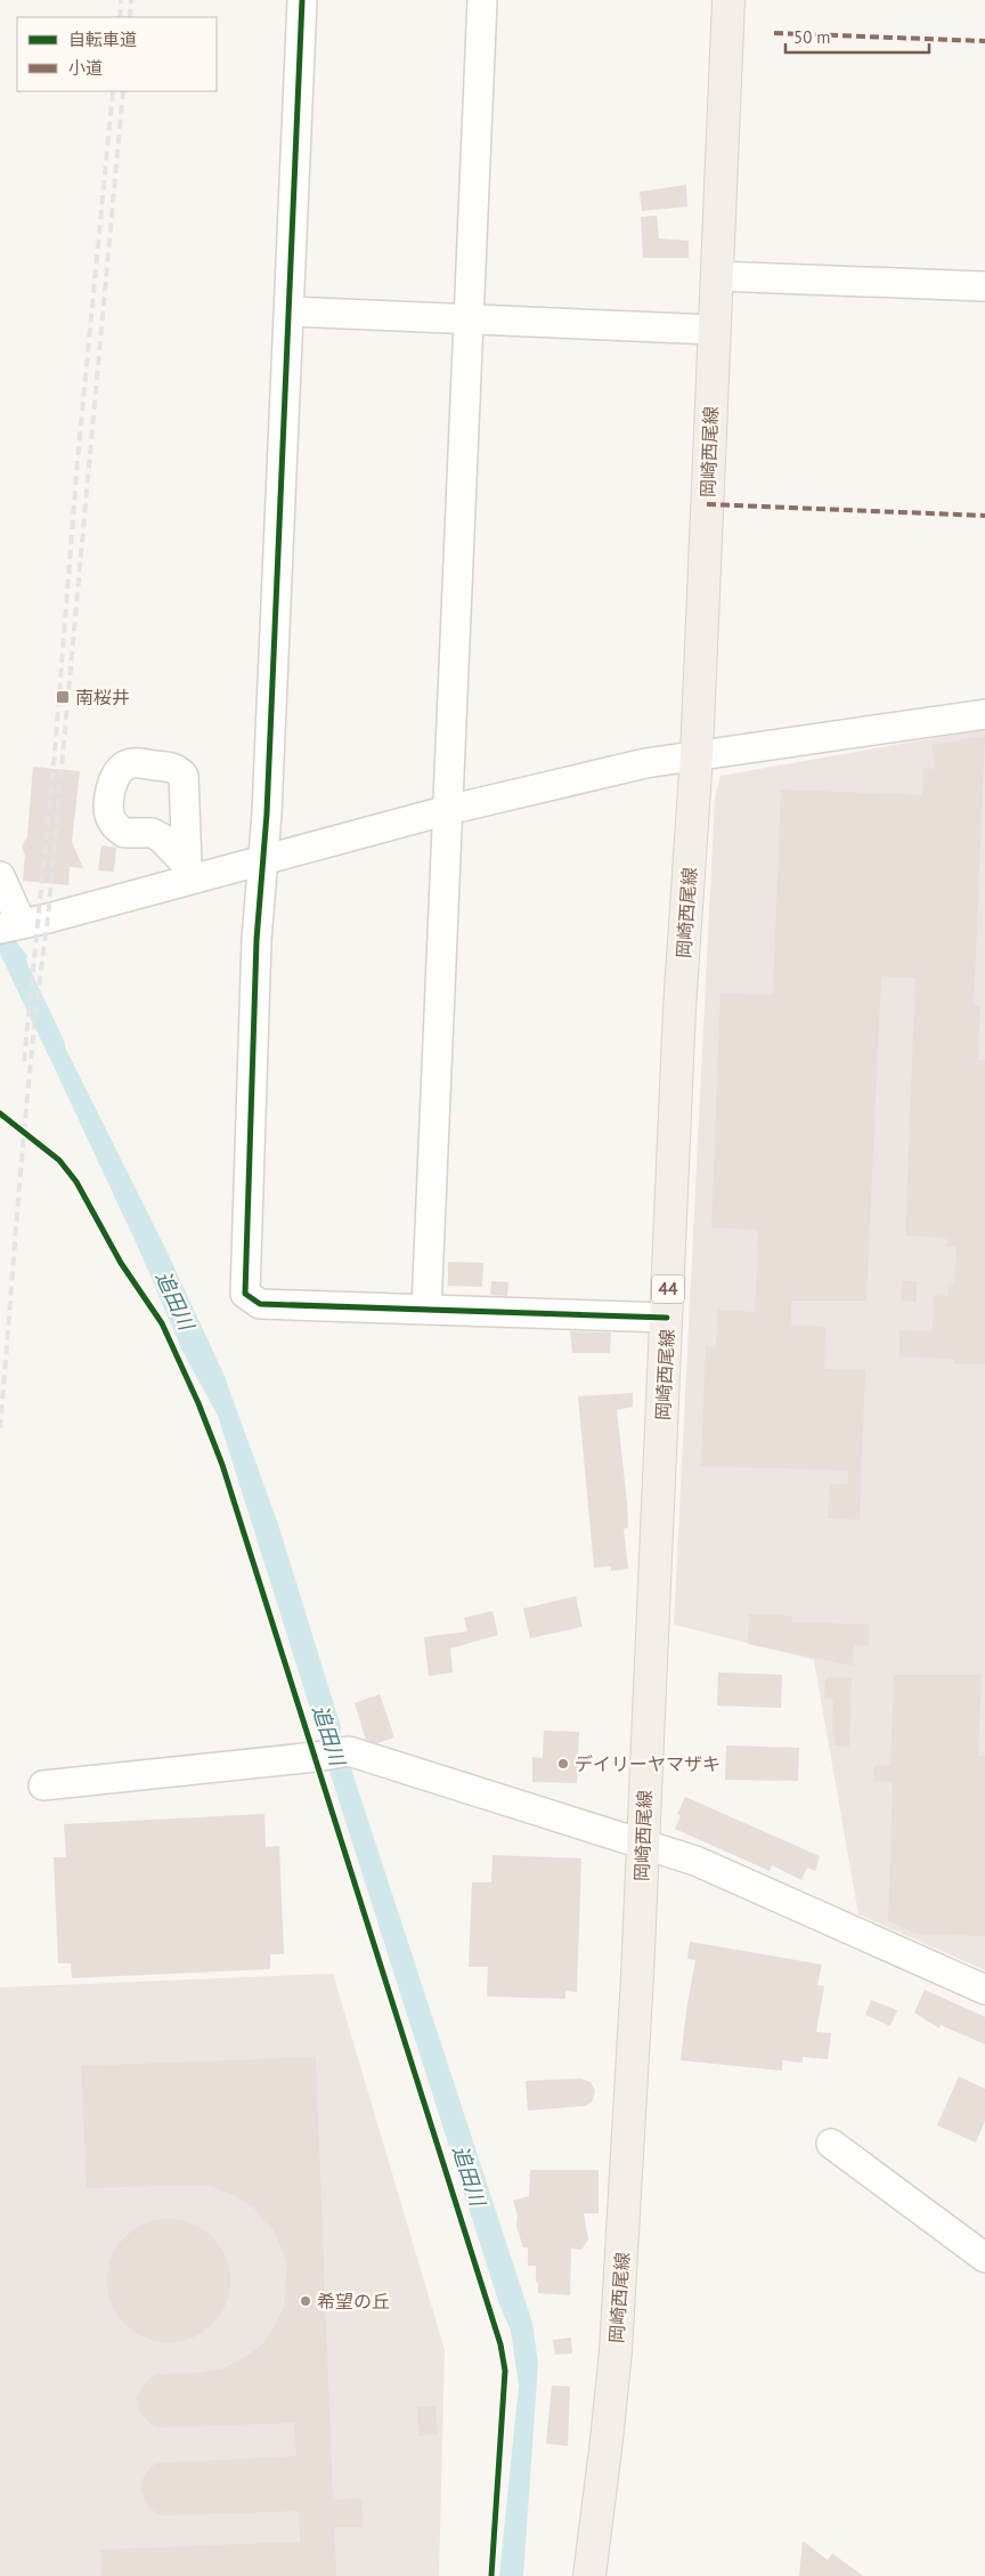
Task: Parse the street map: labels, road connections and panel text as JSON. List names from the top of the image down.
{
  "streets": {
    "main road": ["岡崎西尾線", "44"]
  },
  "water": ["追田川"],
  "places": {
    "transit": ["南桜井"],
    "other": ["デイリーヤマザキ", "希望の丘"]
  },
  "legend": ["自転車道", "小道"],
  "scale_bar": "50 m"
}
